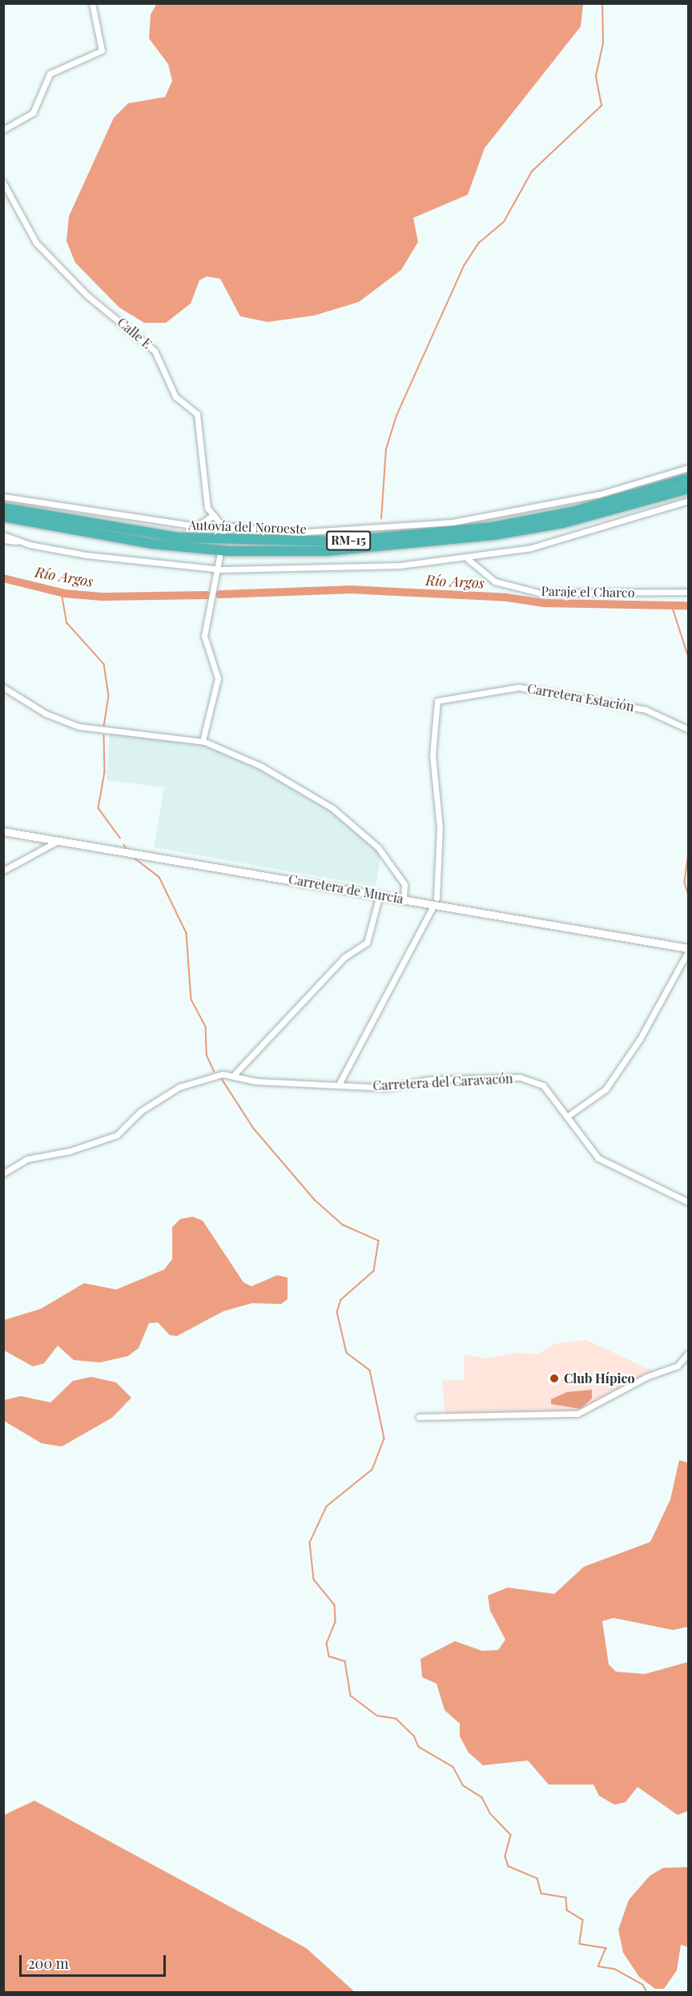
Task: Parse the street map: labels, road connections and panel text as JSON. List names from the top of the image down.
{
  "streets": {
    "highway": ["Autovía del Noroeste", "RM-15"],
    "main road": ["Carretera de Murcia"],
    "street": [
      "Calle E",
      "Paraje el Charco",
      "Carretera Estación",
      "Carretera del Caravacón"
    ]
  },
  "crossings": [
    ["Carretera Estación", "Carretera de Murcia"]
  ],
  "water": ["Río Argos"],
  "places": ["Club Hípico"],
  "scale_bar": "200 m"
}
